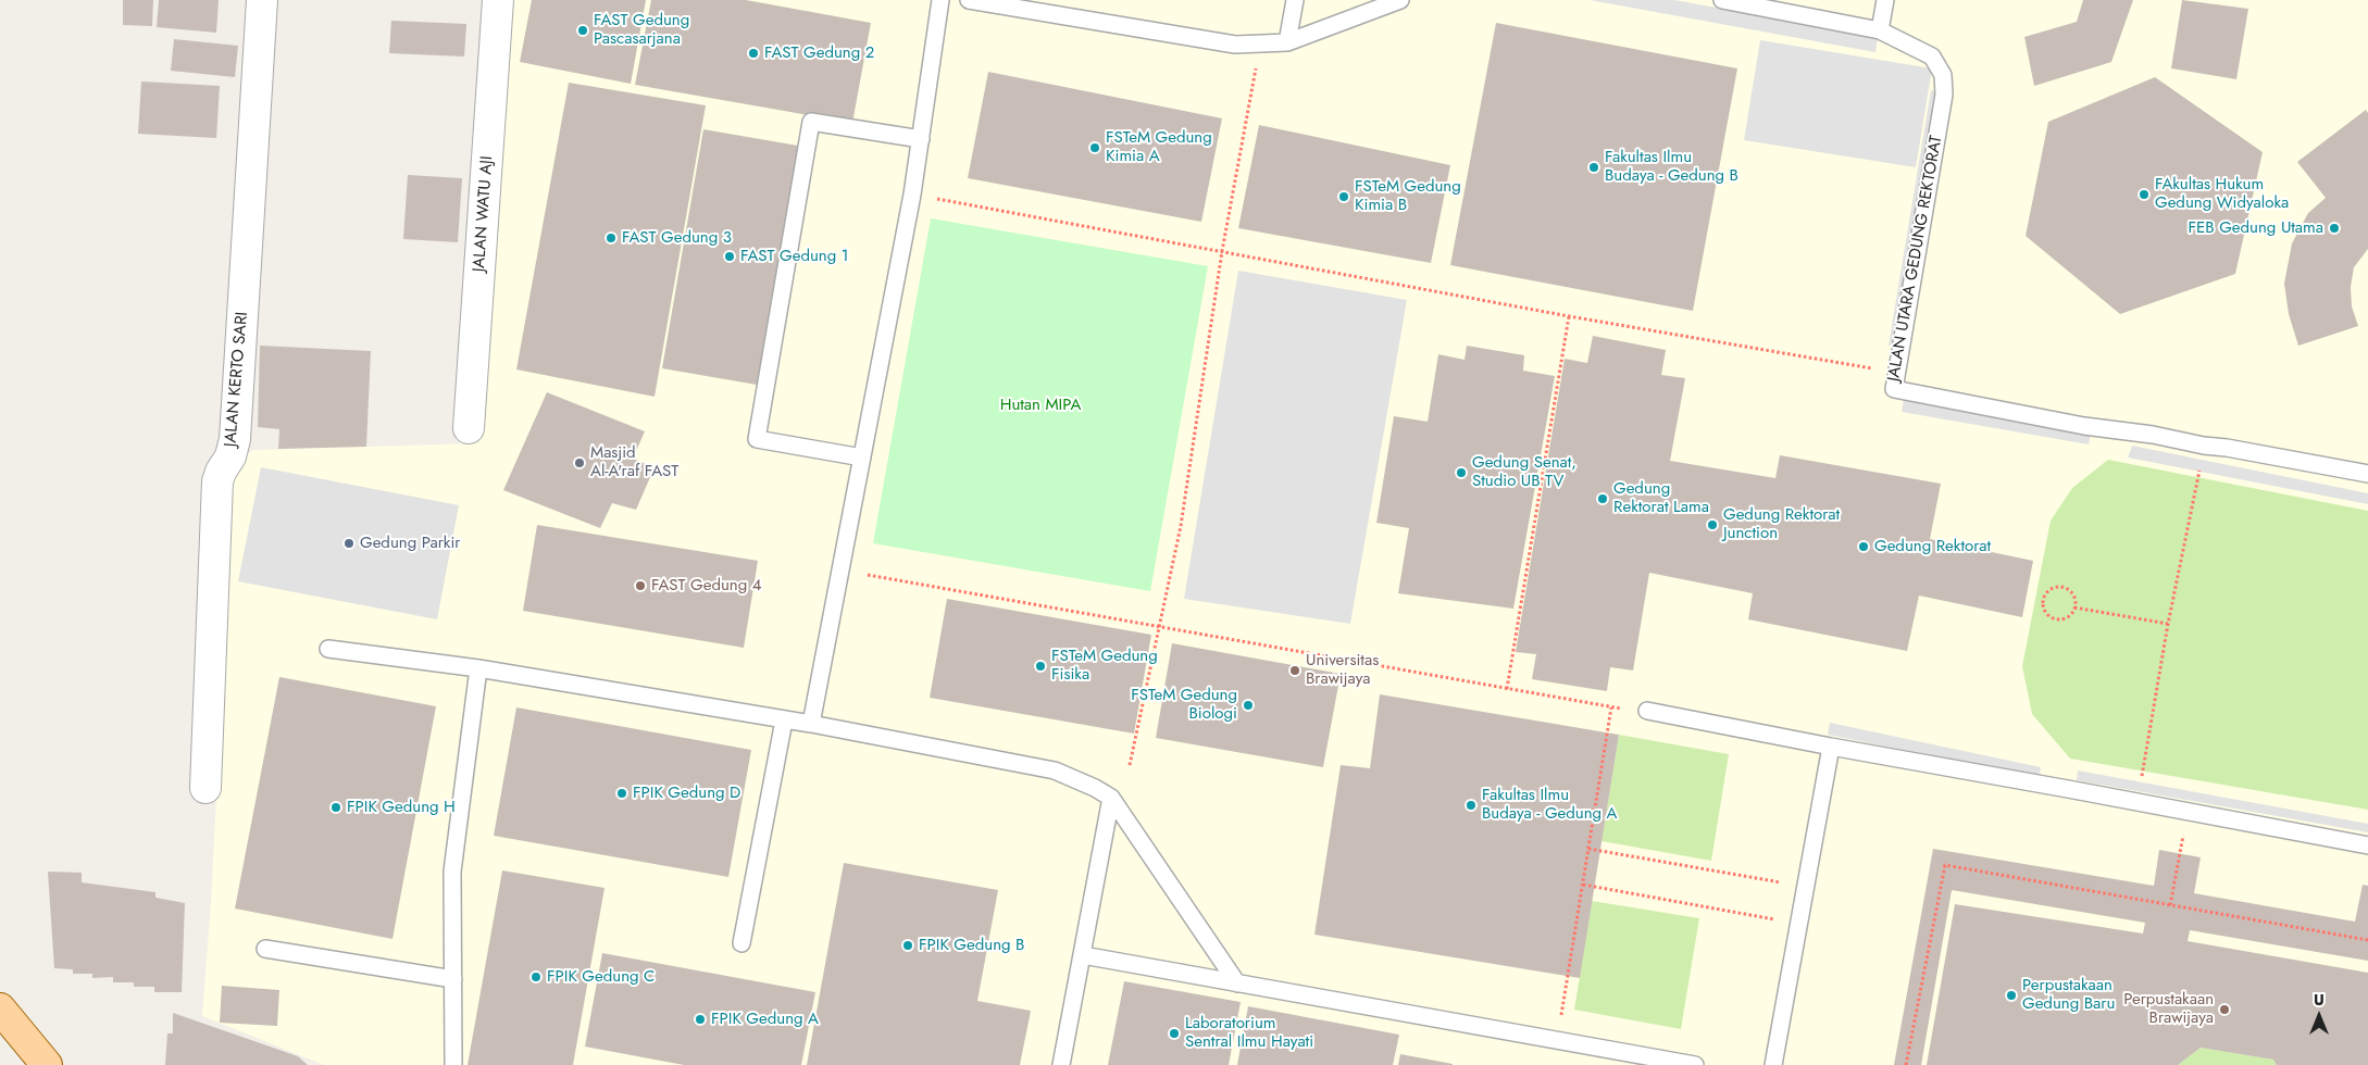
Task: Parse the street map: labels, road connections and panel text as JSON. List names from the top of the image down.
{
  "streets": {
    "street": ["JALAN WATU AJI", "JALAN KERTO SARI"],
    "lane": ["JALAN UTARA GEDUNG REKTORAT"]
  },
  "parks": ["Hutan MIPA"],
  "places": [
    "FAST Gedung Pascasarjana",
    "FAST Gedung 2",
    "FSTeM Gedung Kimia A",
    "Fakultas Ilmu Budaya - Gedung B",
    "FAkultas Hukum Gedung Widyaloka",
    "FSTeM Gedung Kimia B",
    "FEB Gedung Utama",
    "FAST Gedung 3",
    "FAST Gedung 1",
    "Masjid Al-A'raf FAST",
    "Gedung Senat, Studio UB TV",
    "Gedung Rektorat Lama",
    "Gedung Rektorat Junction",
    "Gedung Parkir",
    "Gedung Rektorat",
    "FAST Gedung 4",
    "FSTeM Gedung Fisika",
    "Universitas Brawijaya",
    "FSTeM Gedung Biologi",
    "FPIK Gedung D",
    "Fakultas Ilmu Budaya - Gedung A",
    "FPIK Gedung H",
    "FPIK Gedung B",
    "FPIK Gedung C",
    "Perpustakaan Gedung Baru",
    "Perpustakaan Brawijaya",
    "FPIK Gedung A",
    "Laboratorium Sentral Ilmu Hayati"
  ],
  "north": "top"
}
